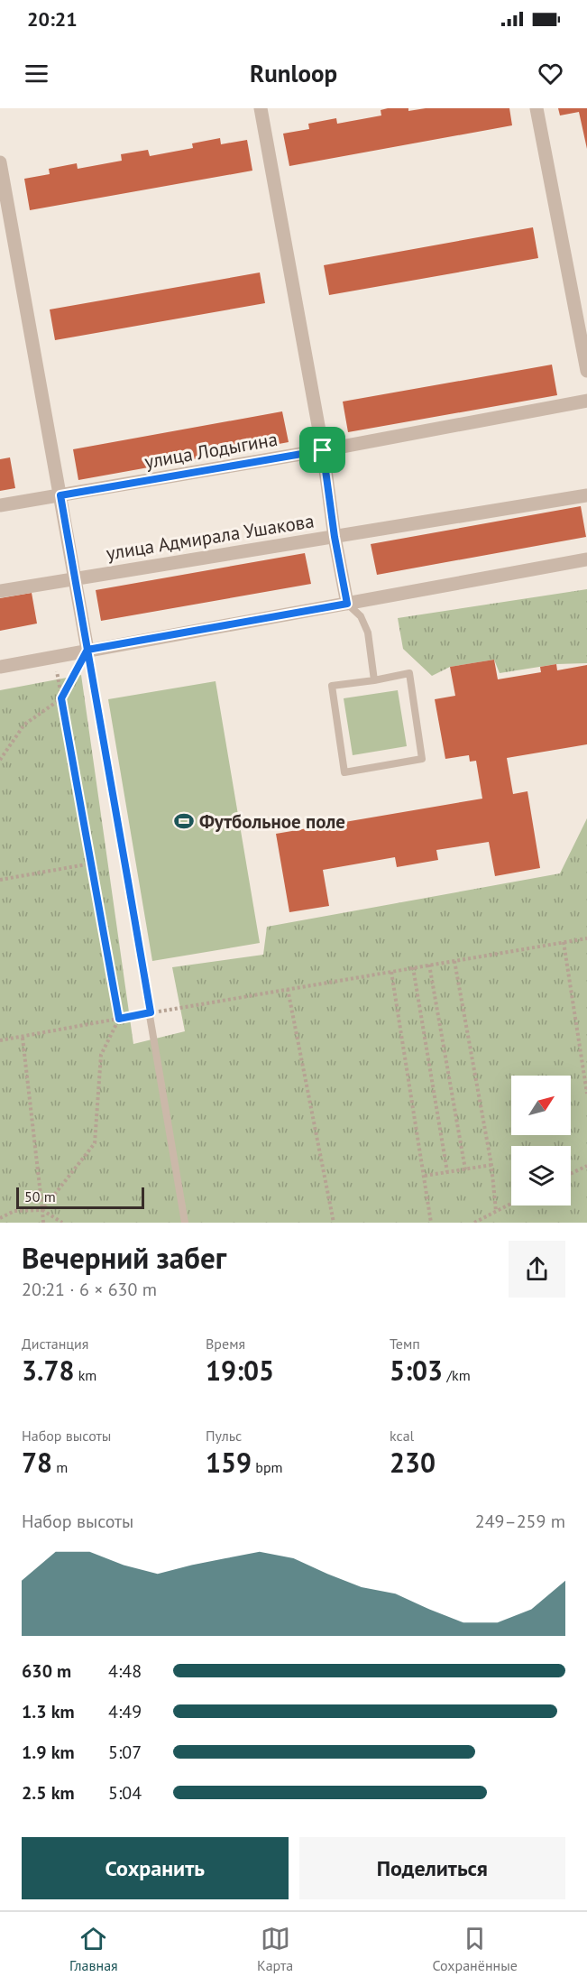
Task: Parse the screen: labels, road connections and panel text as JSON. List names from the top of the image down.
{
  "streets": {
    "street": ["улица Лодыгина", "улица Адмирала Ушакова"]
  },
  "places": {
    "sports": ["Футбольное поле"]
  },
  "scale_bar": "50 m",
  "north": "top right",
  "page": {
    "status": "20:21",
    "header": "Runloop",
    "scale": "50 m",
    "heading": ["Вечерний забег", "20:21 · 6 × 630 m"],
    "stats": [
      ["Дистанция", "3.78 km"],
      ["Время", "19:05"],
      ["Темп", "5:03 /km"],
      ["Набор высоты", "78 m"],
      ["Пульс", "159 bpm"],
      ["kcal", "230"]
    ],
    "chart": ["Набор высоты", "249–259 m"],
    "list": [
      {
        "name": "630 m",
        "note": "4:48"
      },
      {
        "name": "1.3 km",
        "note": "4:49"
      },
      {
        "name": "1.9 km",
        "note": "5:07"
      },
      {
        "name": "2.5 km",
        "note": "5:04"
      }
    ],
    "buttons": ["Сохранить", "Поделиться"],
    "tabs": ["Главная", "Карта", "Сохранённые"]
  }
}
